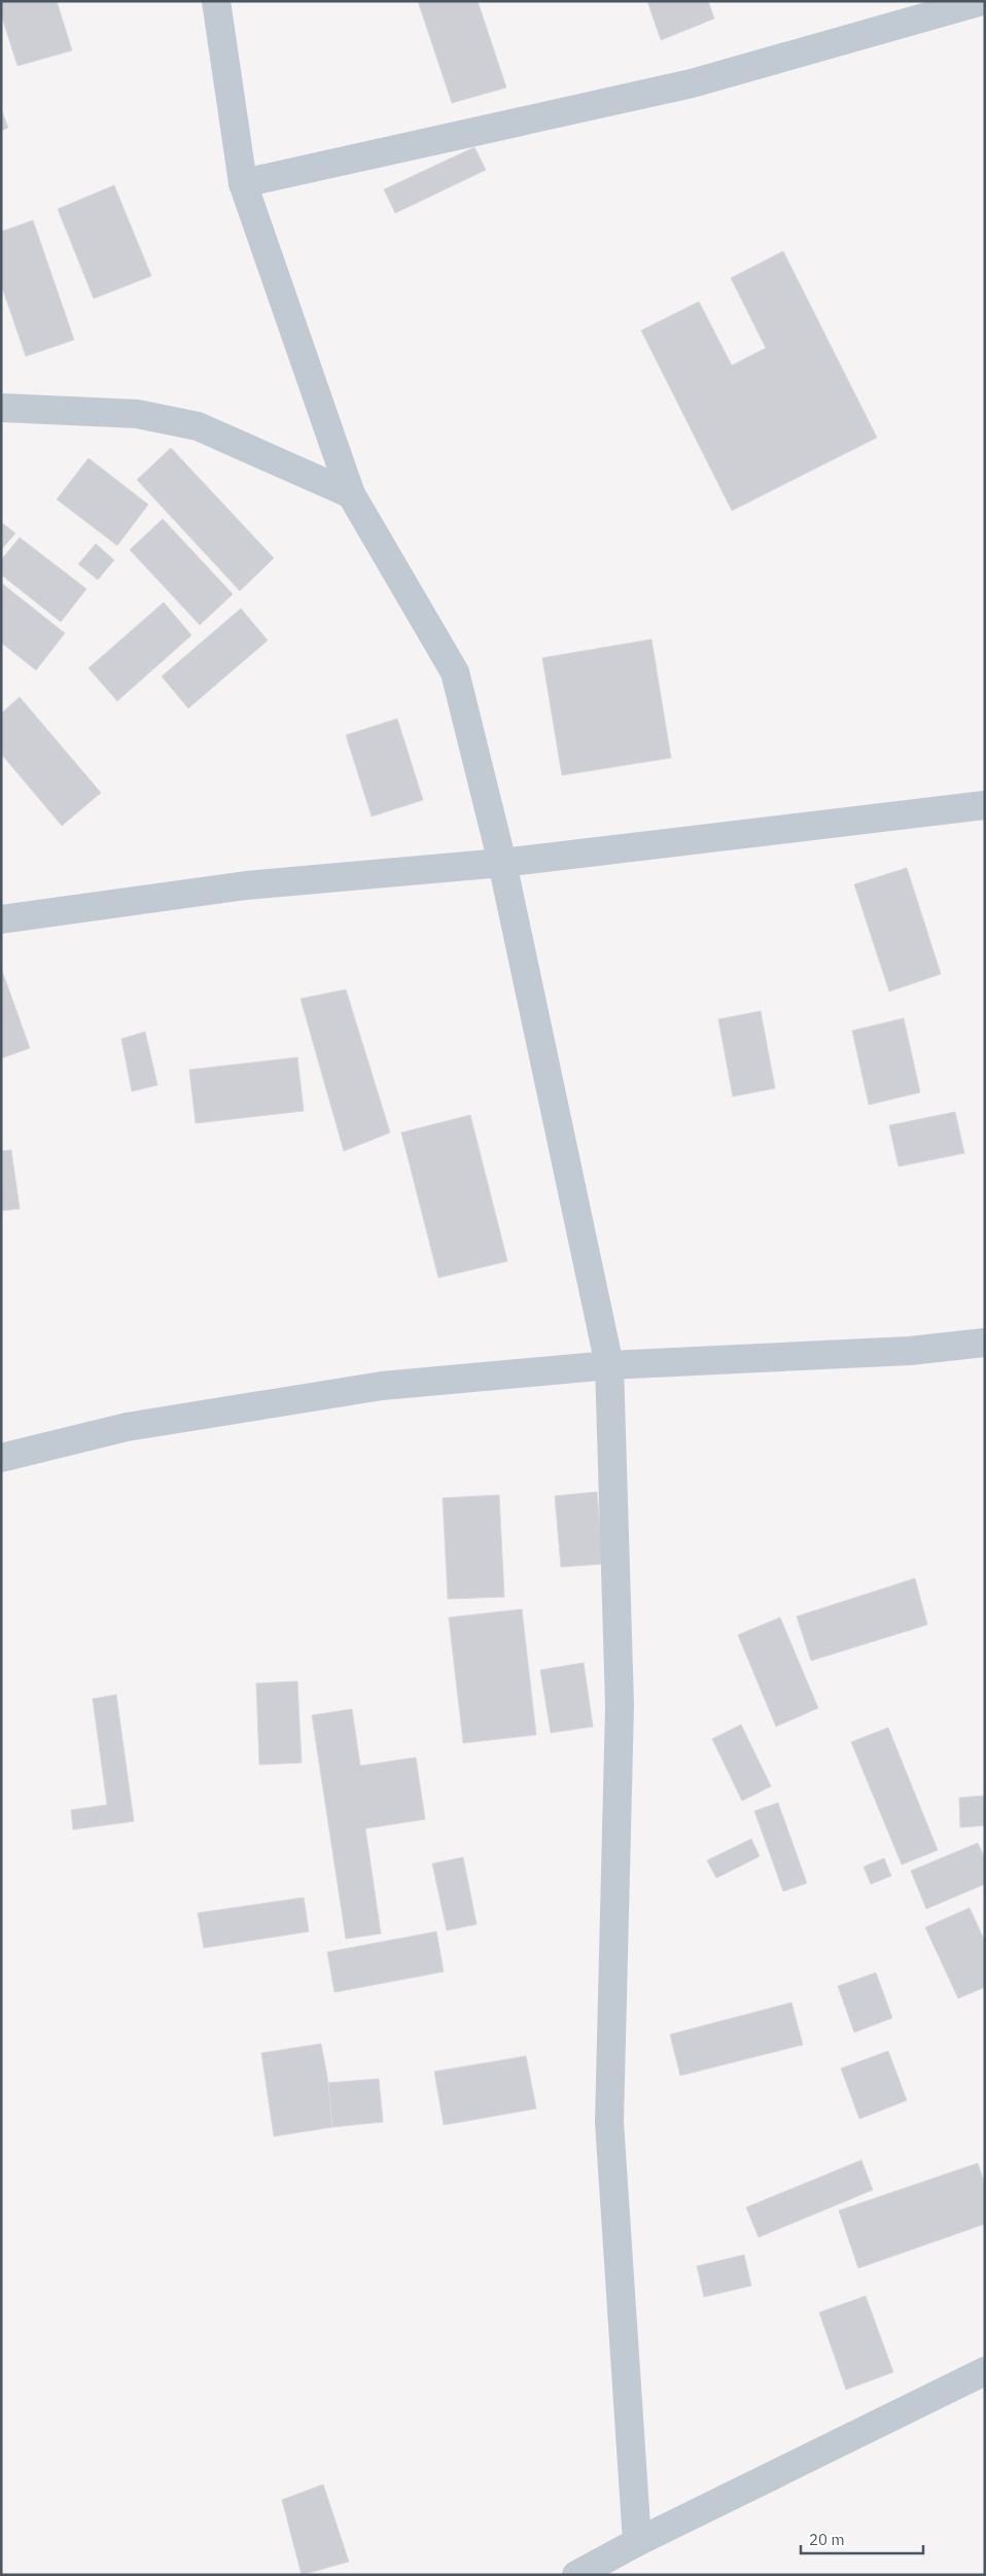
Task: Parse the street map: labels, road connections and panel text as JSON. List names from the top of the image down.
{
  "scale_bar": "20 m"
}
